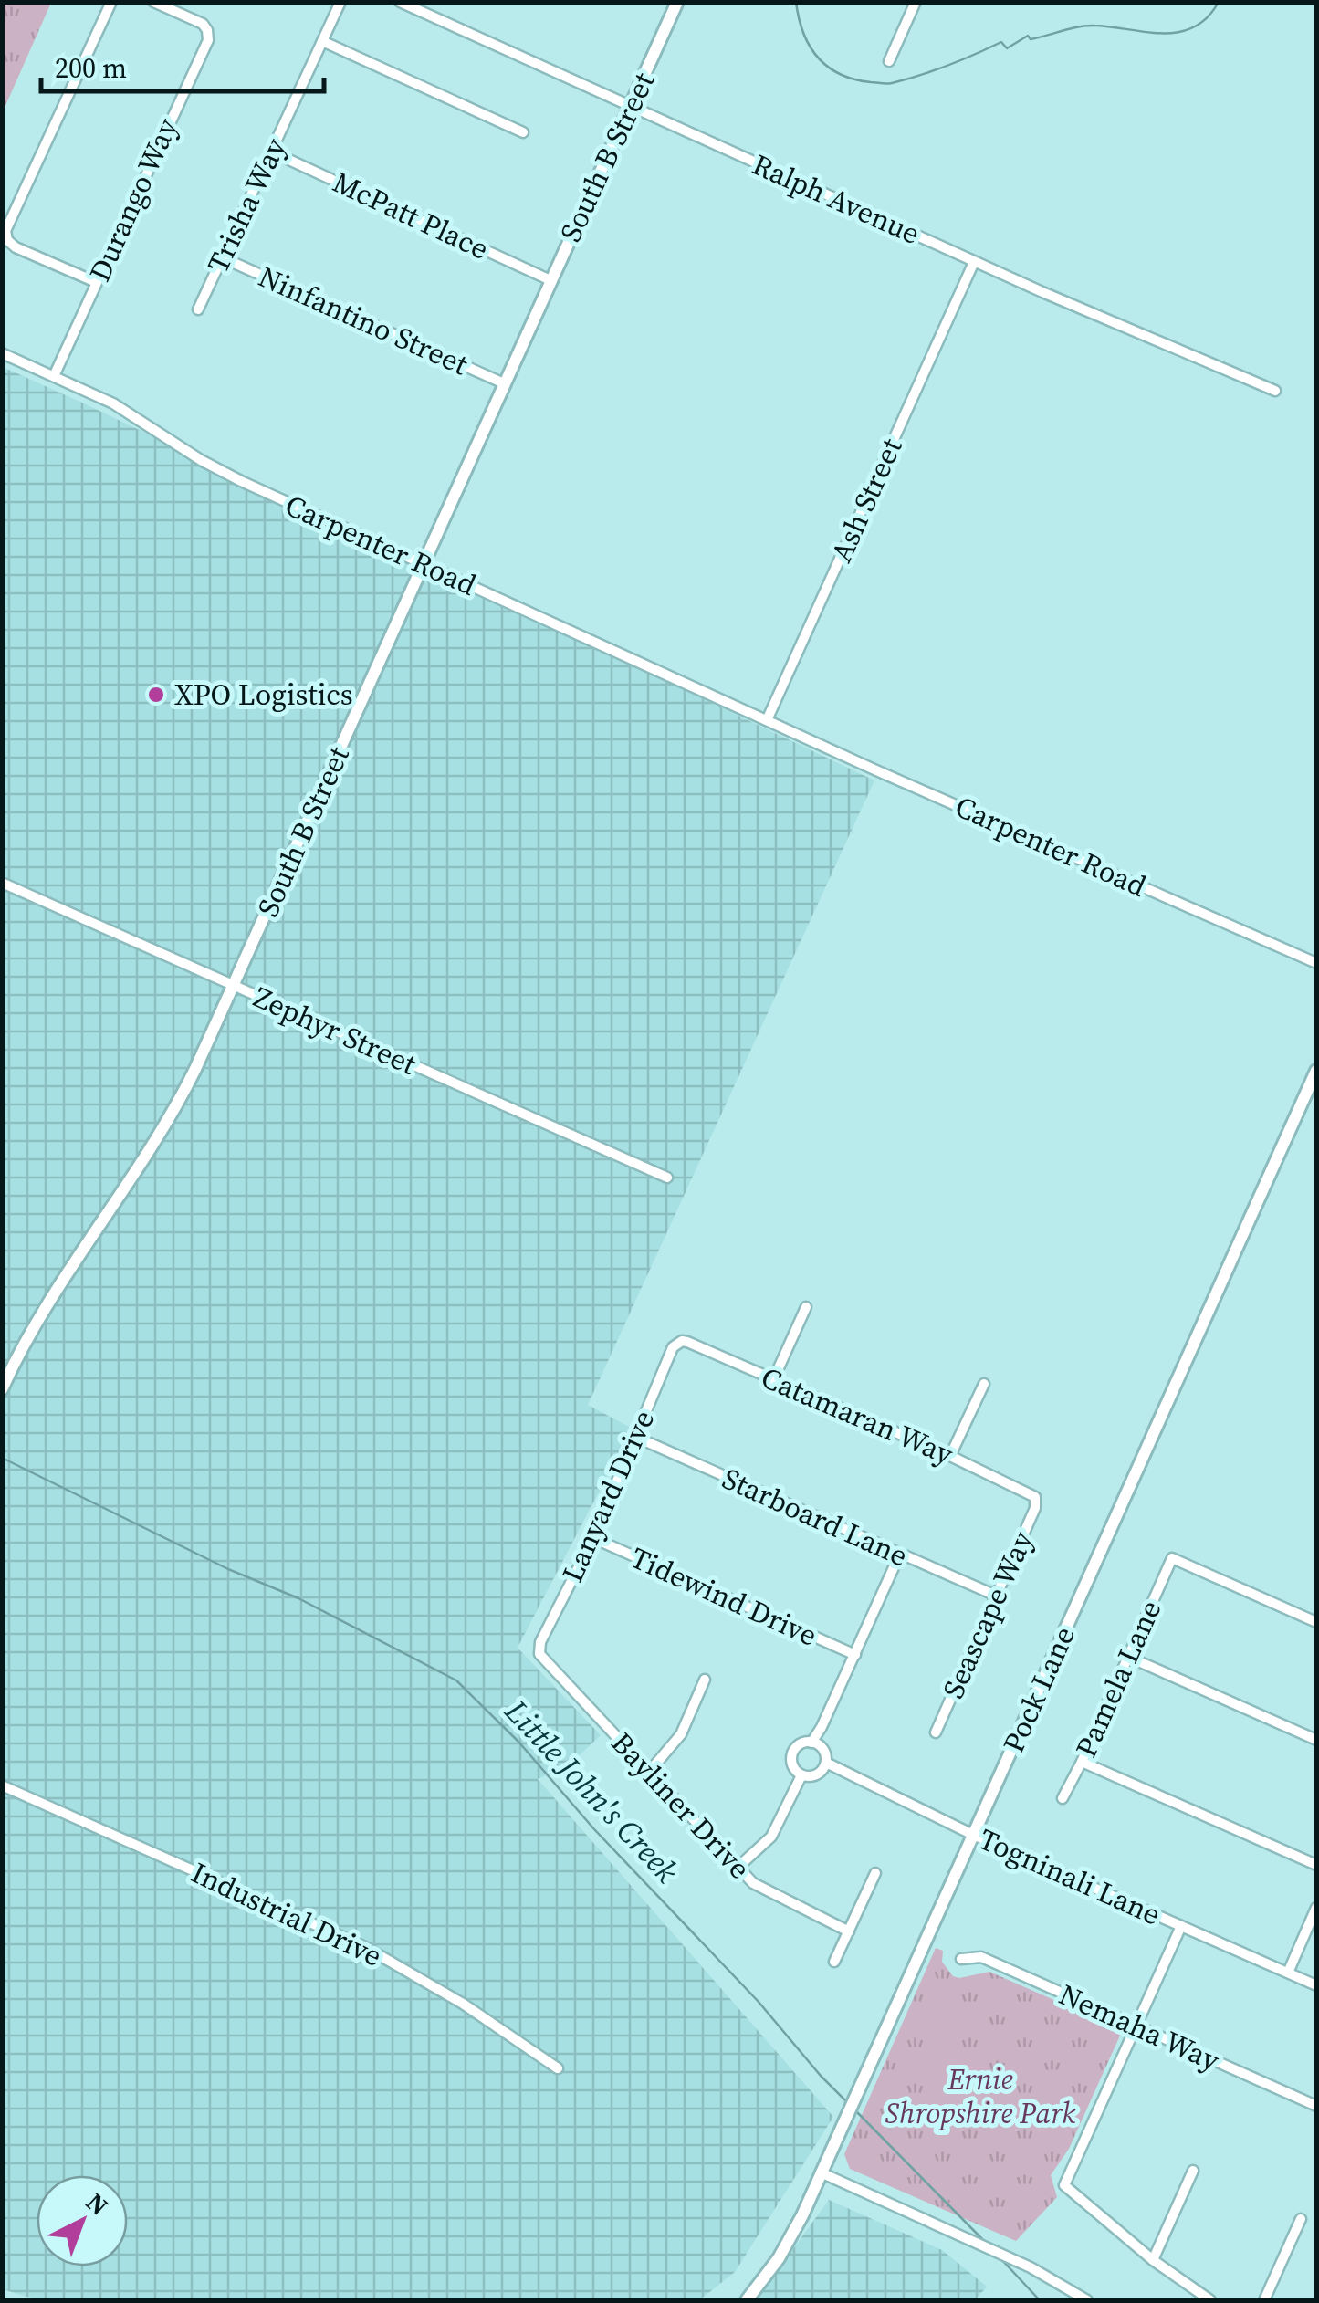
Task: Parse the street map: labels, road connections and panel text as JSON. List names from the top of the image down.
{
  "streets": {
    "street": [
      "South B Street",
      "Ralph Avenue",
      "Durango Way",
      "Trisha Way",
      "McPatt Place",
      "Ninfantino Street",
      "Ash Street",
      "Carpenter Road",
      "Zephyr Street",
      "Catamaran Way",
      "Lanyard Drive",
      "Starboard Lane",
      "Tidewind Drive",
      "Seascape Way",
      "Pamela Lane",
      "Pock Lane",
      "Bayliner Drive",
      "Togninali Lane",
      "Industrial Drive",
      "Nemaha Way"
    ]
  },
  "crossings": [
    ["South B Street", "Ralph Avenue"],
    ["South B Street", "McPatt Place"],
    ["South B Street", "Ninfantino Street"],
    ["South B Street", "Carpenter Road"],
    ["South B Street", "Zephyr Street"],
    ["Ralph Avenue", "Ash Street"],
    ["Durango Way", "Carpenter Road"],
    ["Trisha Way", "McPatt Place"],
    ["Trisha Way", "Ninfantino Street"],
    ["Ash Street", "Carpenter Road"],
    ["Catamaran Way", "Lanyard Drive"],
    ["Catamaran Way", "Seascape Way"],
    ["Lanyard Drive", "Starboard Lane"],
    ["Lanyard Drive", "Tidewind Drive"],
    ["Lanyard Drive", "Bayliner Drive"],
    ["Starboard Lane", "Seascape Way"],
    ["Pock Lane", "Togninali Lane"]
  ],
  "water": ["Little John's Creek"],
  "parks": ["Ernie Shropshire Park"],
  "places": ["XPO Logistics"],
  "scale_bar": "200 m",
  "north": "top right"
}
